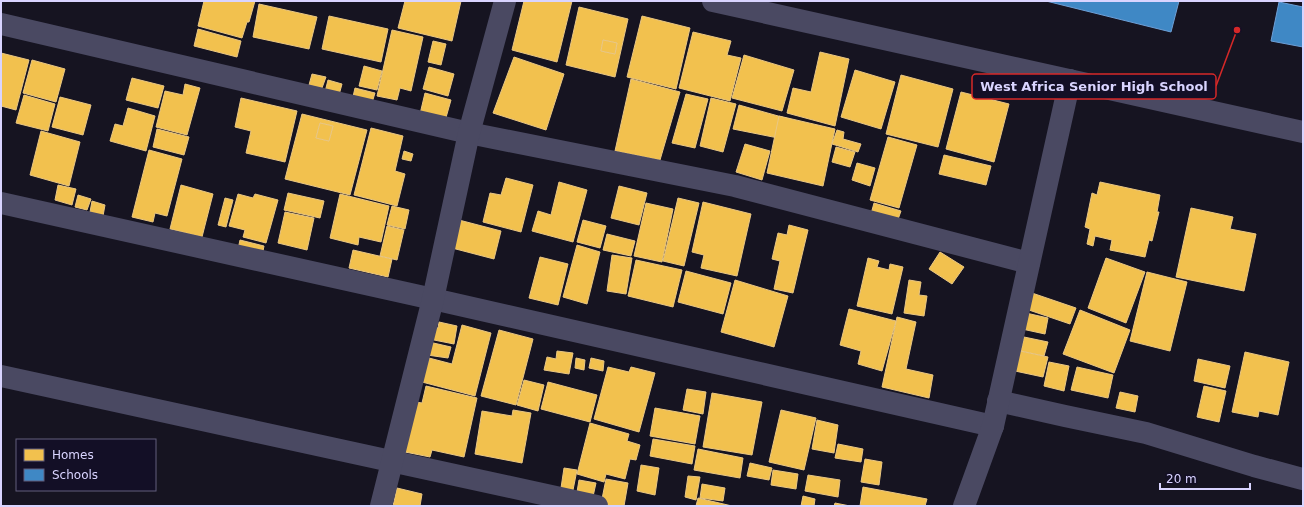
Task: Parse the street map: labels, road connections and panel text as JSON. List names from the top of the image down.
{
  "places": ["West Africa Senior High School"],
  "legend": ["Homes", "Schools"],
  "scale_bar": "20 m"
}
